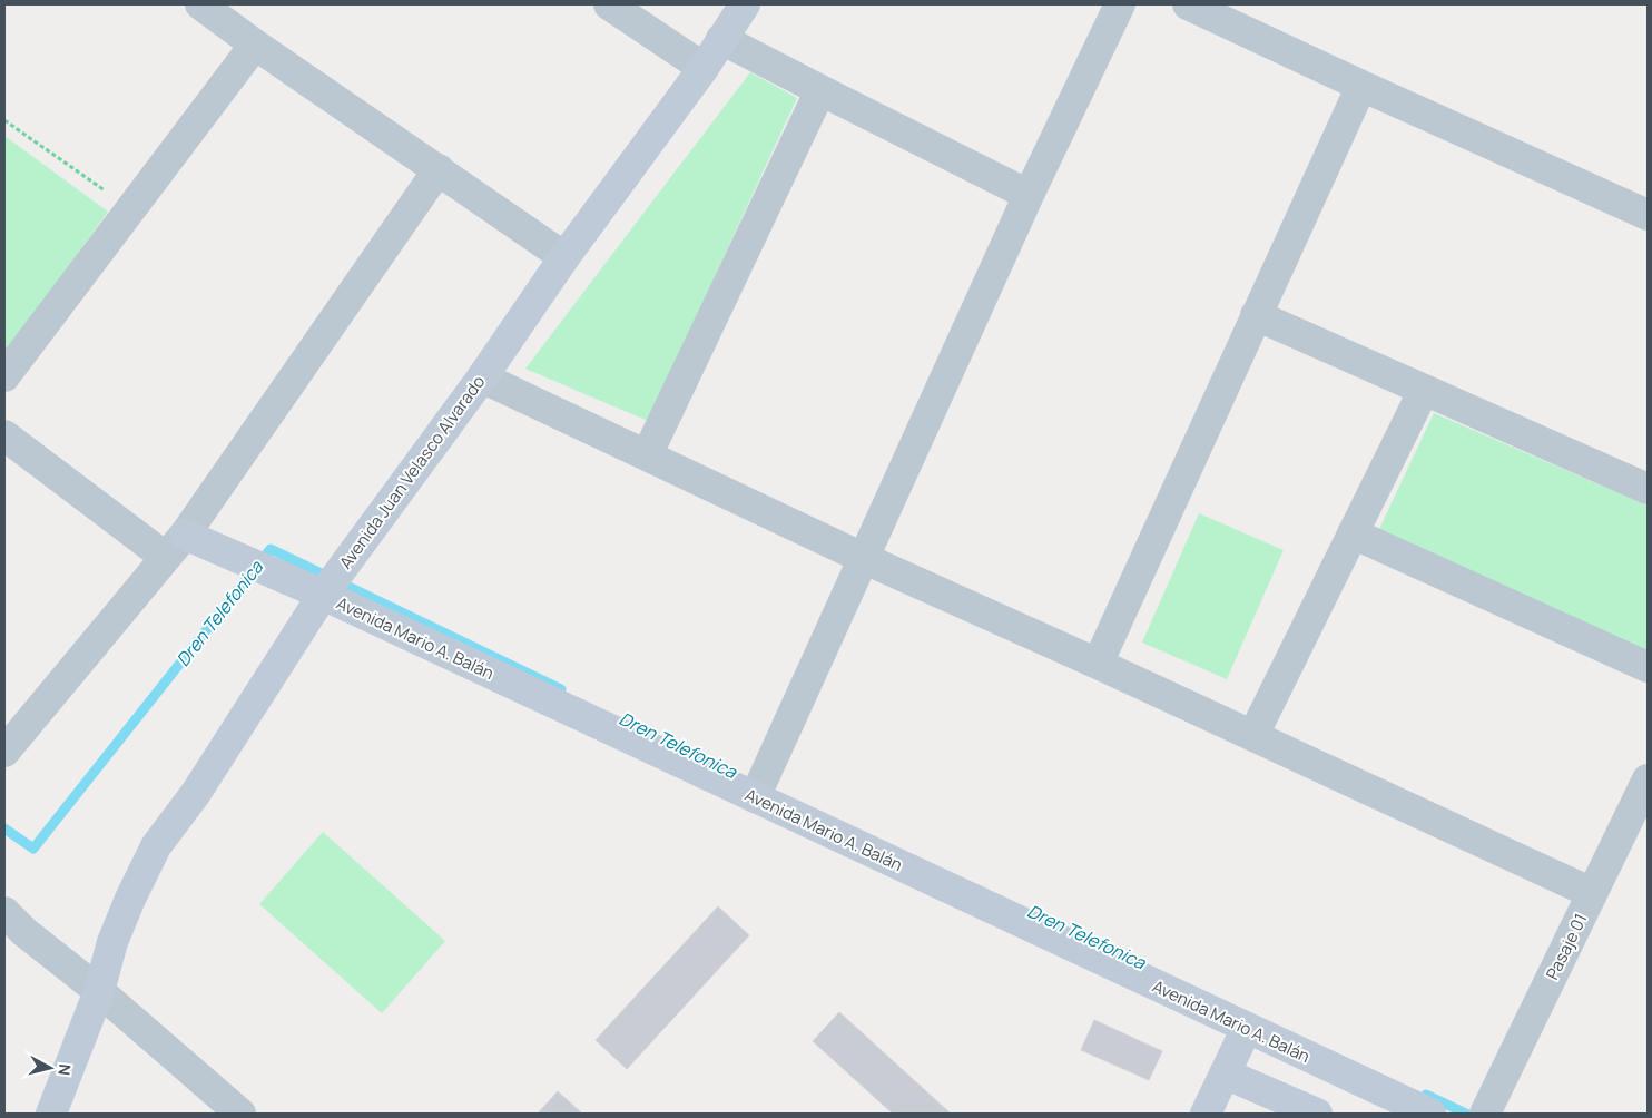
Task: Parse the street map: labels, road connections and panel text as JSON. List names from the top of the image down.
{
  "streets": {
    "street": ["Avenida Juan Velasco Alvarado", "Avenida Mario A. Balán", "Pasaje 01"]
  },
  "crossings": [
    ["Avenida Juan Velasco Alvarado", "Avenida Mario A. Balán"]
  ],
  "water": ["Dren Telefonica"],
  "north": "right"
}
